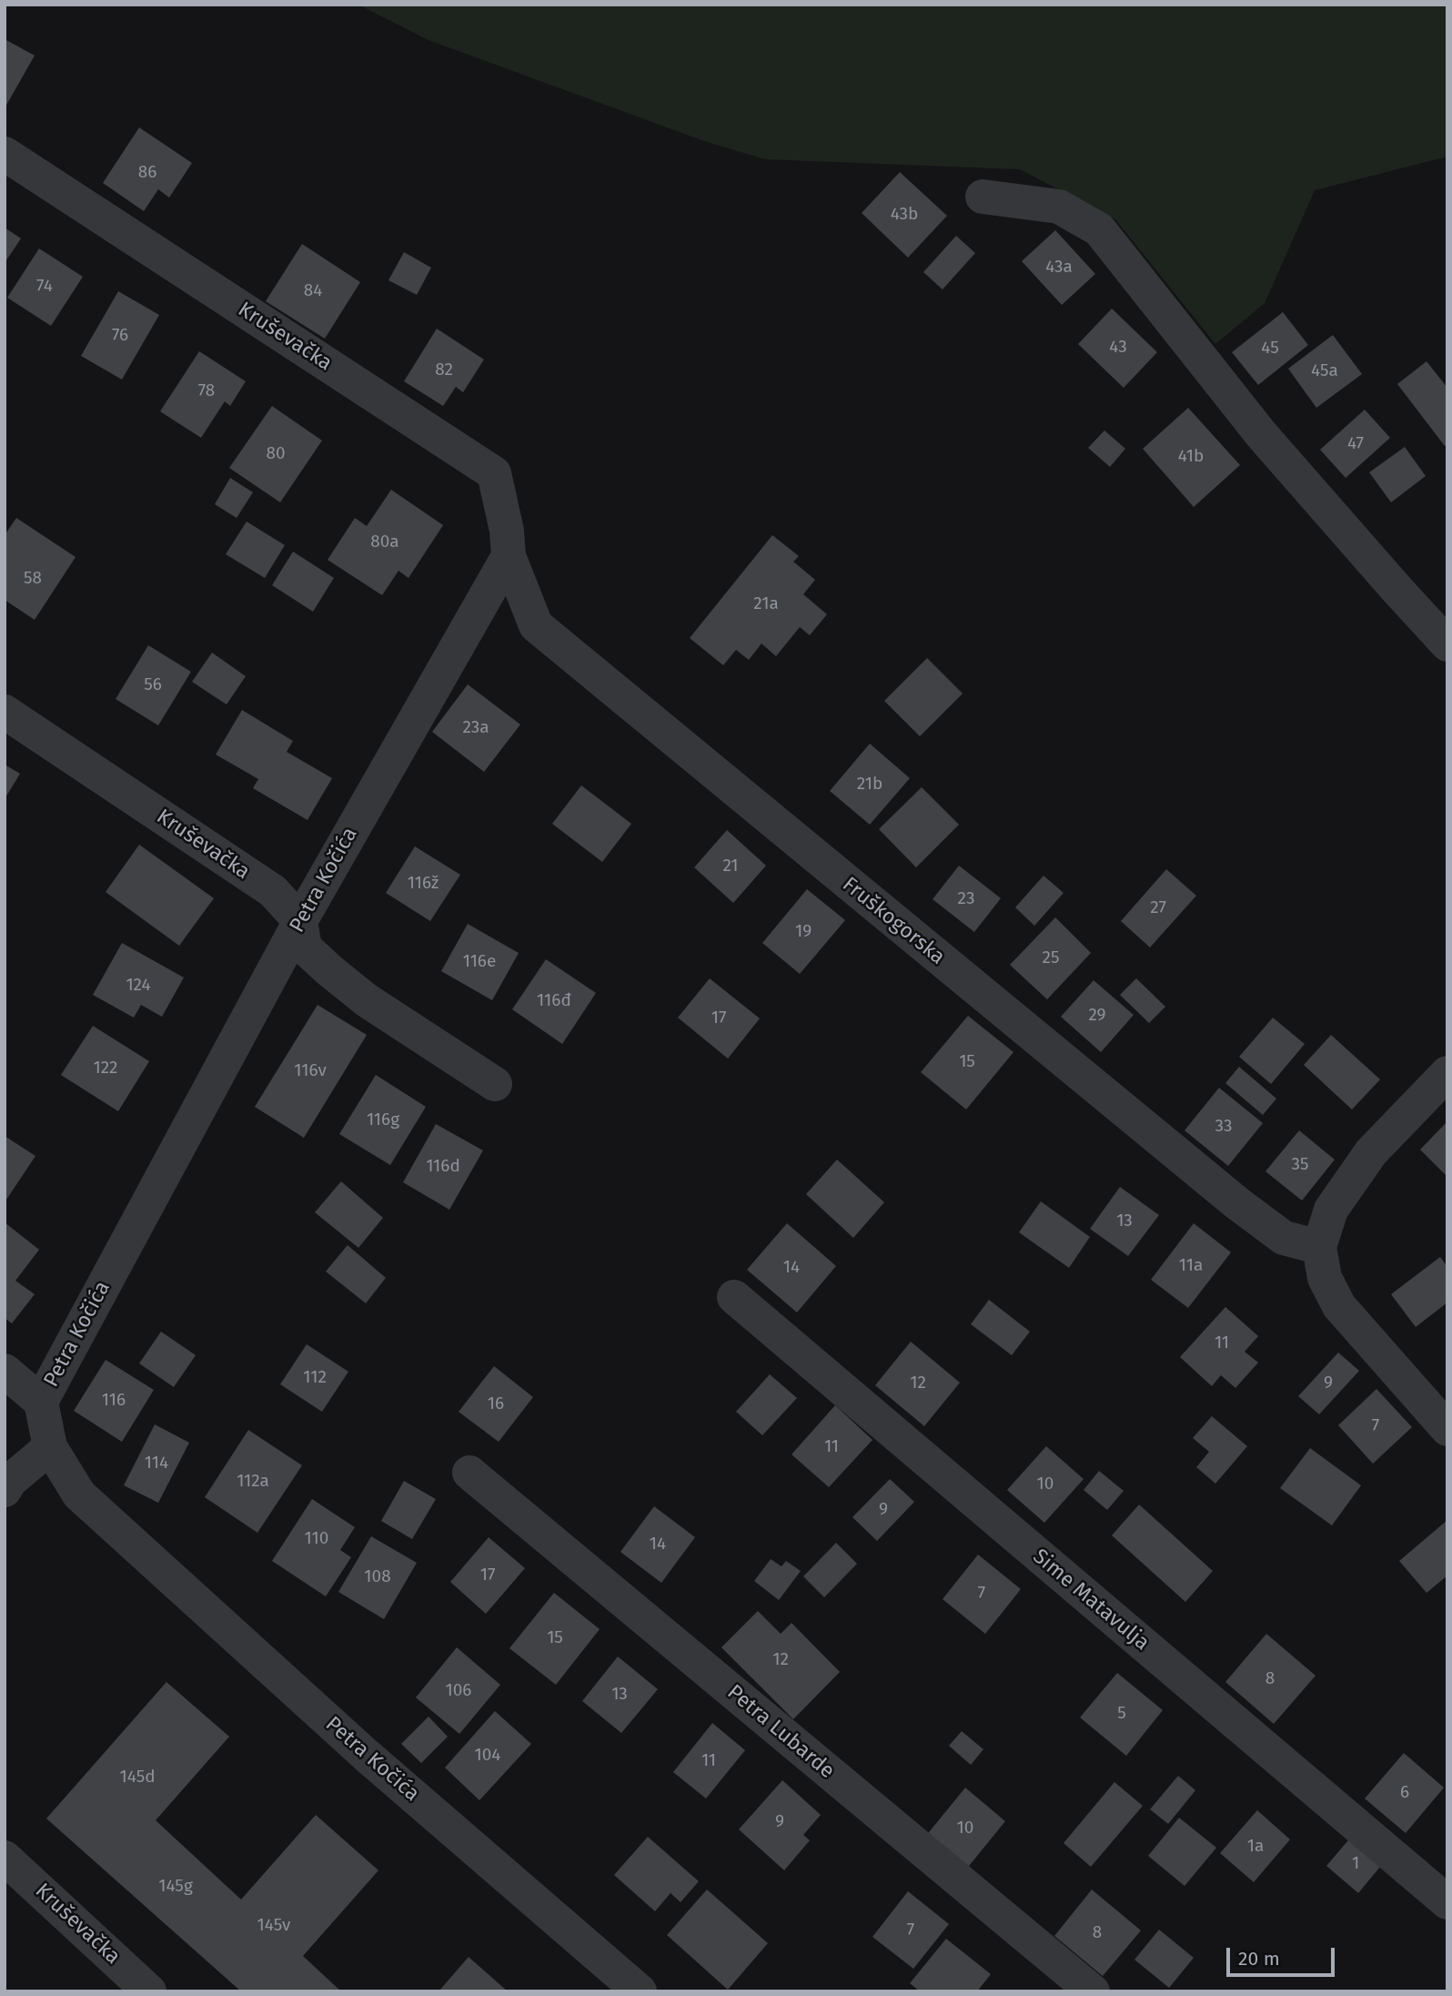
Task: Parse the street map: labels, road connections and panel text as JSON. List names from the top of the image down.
{
  "streets": {
    "street": [
      "Kruševačka",
      "Petra Kočića",
      "Fruškogorska",
      "Sime Matavulja",
      "Petra Lubarde"
    ]
  },
  "crossings": [
    ["Kruševačka", "Petra Kočića"],
    ["Kruševačka", "Fruškogorska"],
    ["Petra Kočića", "Fruškogorska"]
  ],
  "house_numbers": [
    "86",
    "43b",
    "43a",
    "74",
    "84",
    "76",
    "43",
    "45",
    "82",
    "45a",
    "78",
    "47",
    "80",
    "41b",
    "80a",
    "58",
    "21a",
    "56",
    "23a",
    "21b",
    "21",
    "116ž",
    "23",
    "27",
    "19",
    "25",
    "116e",
    "124",
    "116đ",
    "29",
    "17",
    "15",
    "122",
    "116v",
    "116g",
    "33",
    "35",
    "116d",
    "13",
    "11a",
    "14",
    "11",
    "112",
    "12",
    "9",
    "116",
    "16",
    "7",
    "11",
    "114",
    "112a",
    "10",
    "9",
    "110",
    "14",
    "17",
    "108",
    "7",
    "15",
    "12",
    "8",
    "106",
    "13",
    "5",
    "104",
    "11",
    "145d",
    "6",
    "9",
    "10",
    "1a",
    "1",
    "145g",
    "145v",
    "7",
    "8"
  ],
  "scale_bar": "20 m"
}
